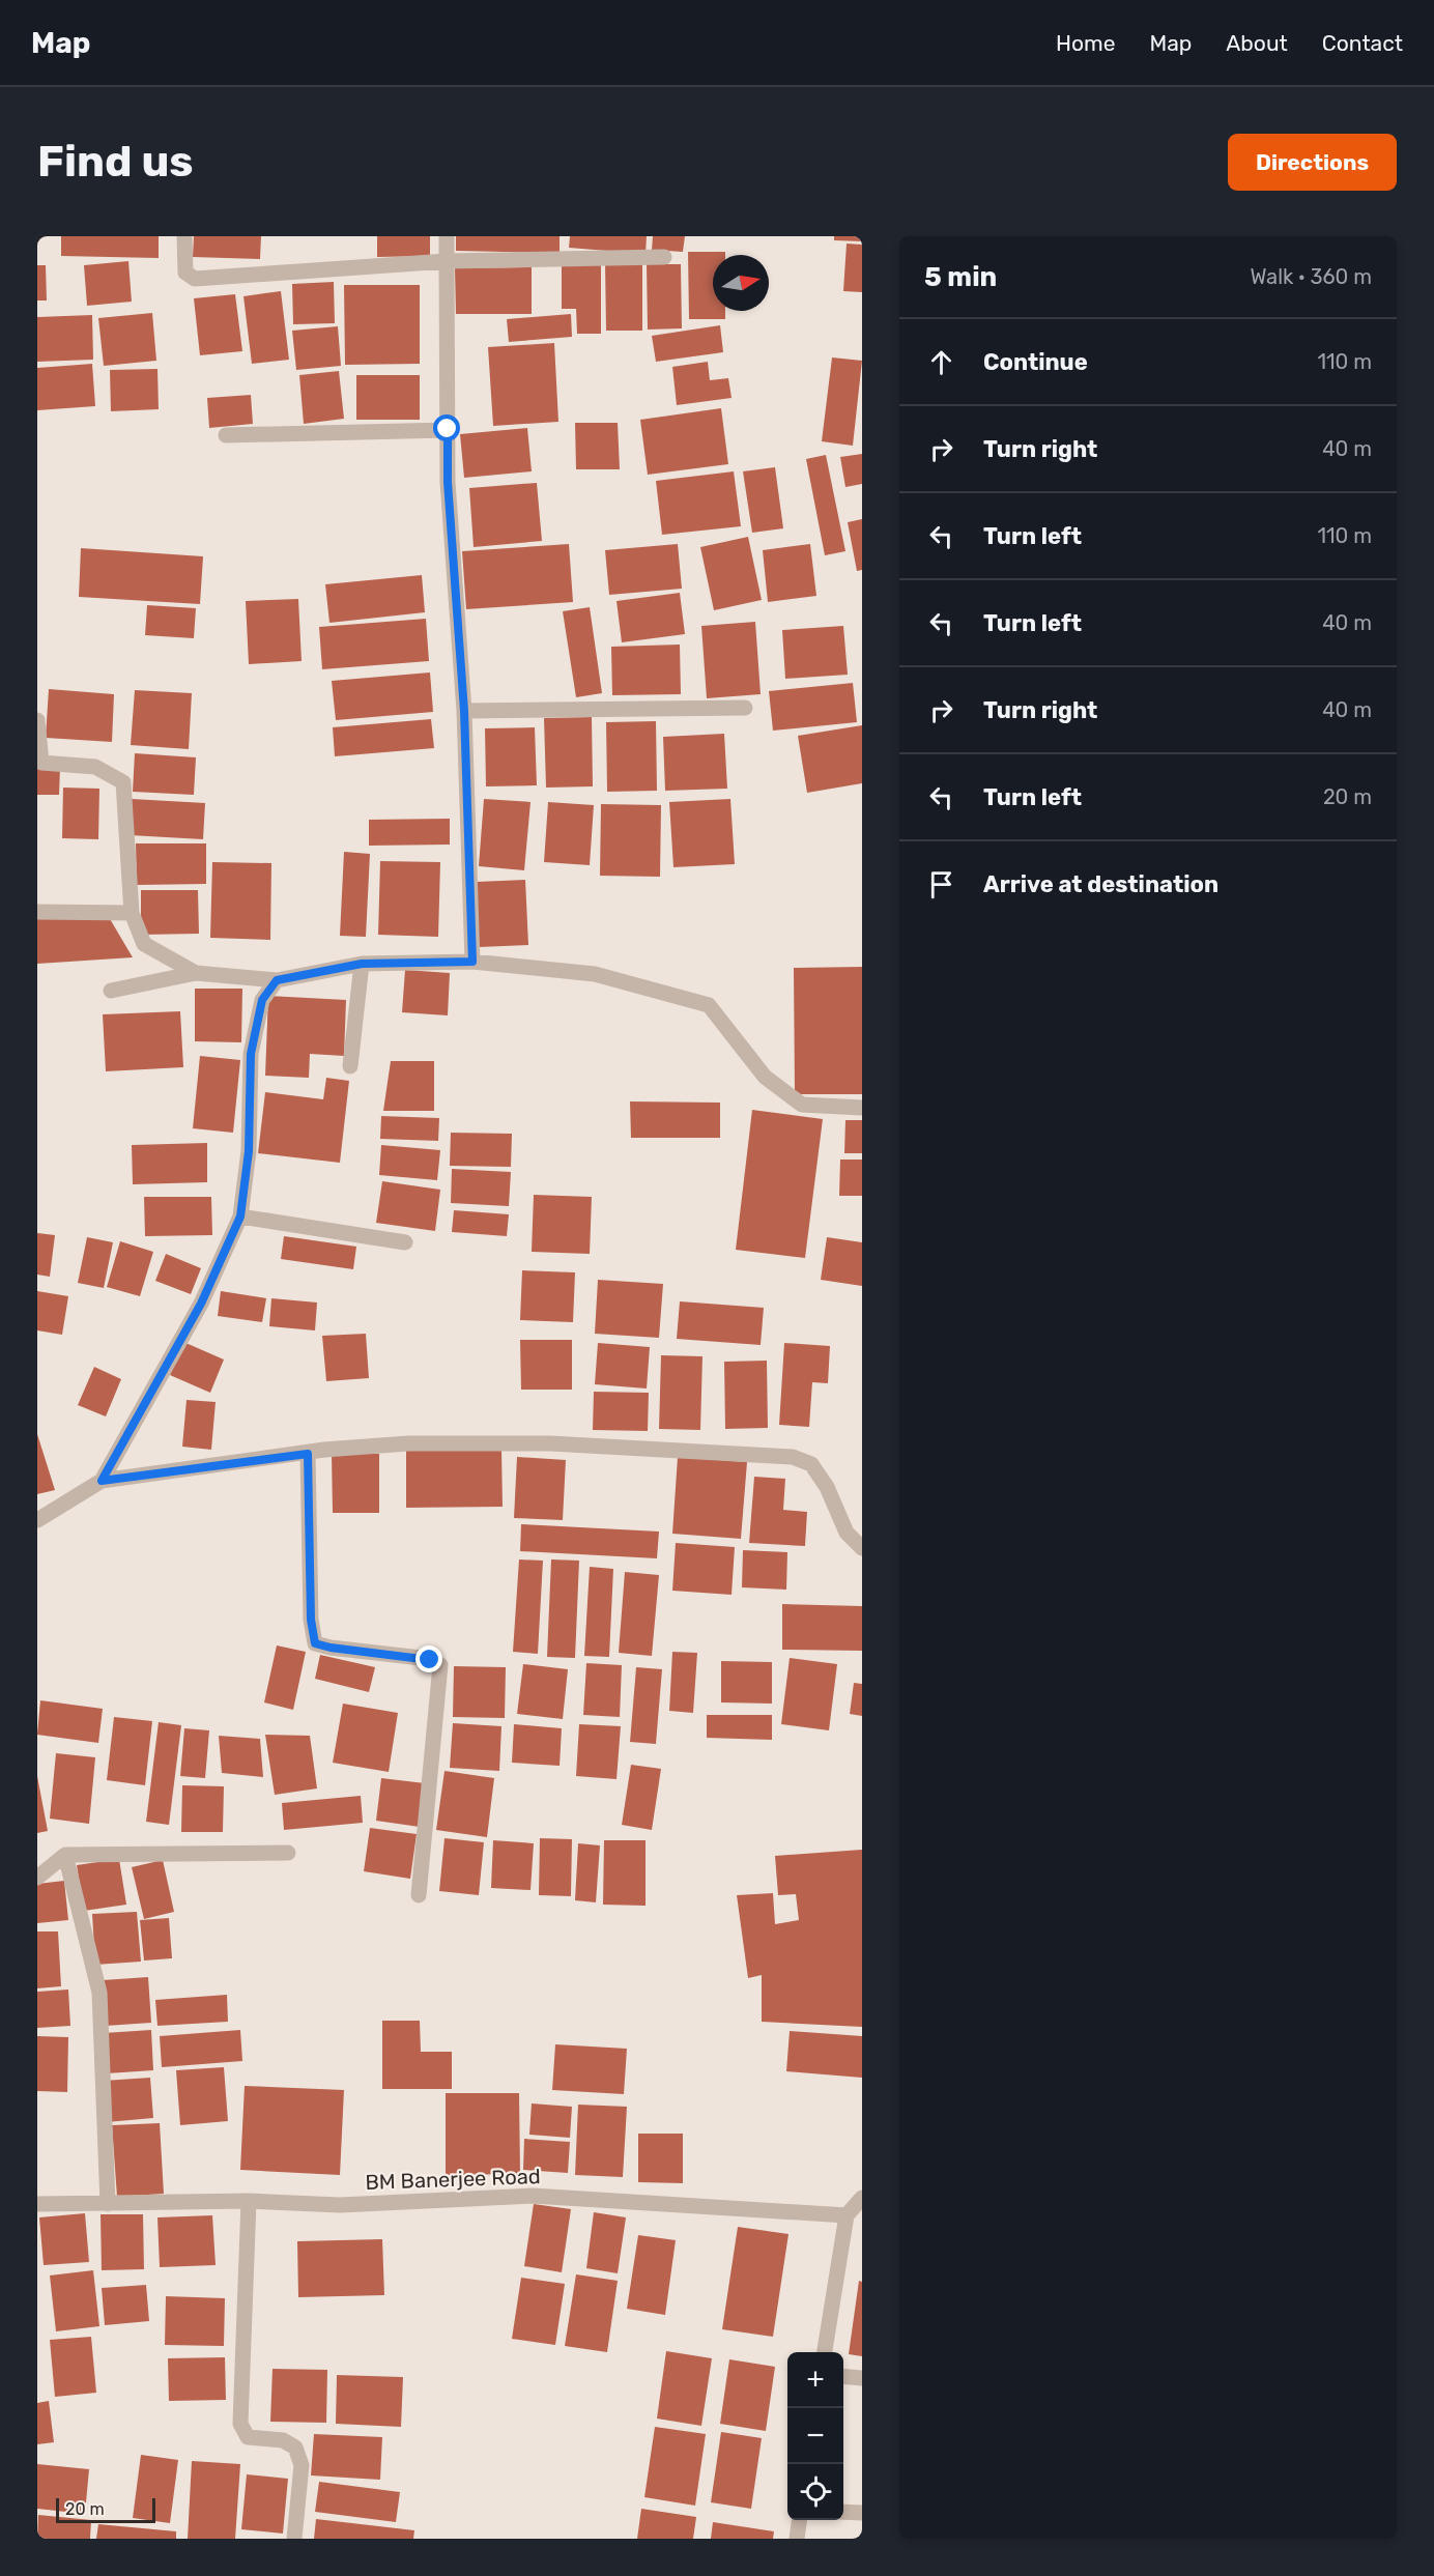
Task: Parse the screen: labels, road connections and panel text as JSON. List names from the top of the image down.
{
  "streets": {
    "street": ["BM Banerjee Road"]
  },
  "scale_bar": "20 m",
  "north": "right",
  "page": {
    "header": "Map",
    "nav": [
      "Home",
      "Map",
      "About",
      "Contact"
    ],
    "buttons": "Directions",
    "title": "Find us",
    "heading": ["5 min", "Walk · 360 m"],
    "list": [
      ["Continue", "110 m"],
      ["Turn right", "40 m"],
      ["Turn left", "110 m"],
      ["Turn left", "40 m"],
      ["Turn right", "40 m"],
      ["Turn left", "20 m"],
      "Arrive at destination"
    ],
    "map_buttons": ["+", "−"],
    "scale": "20 m"
  }
}
